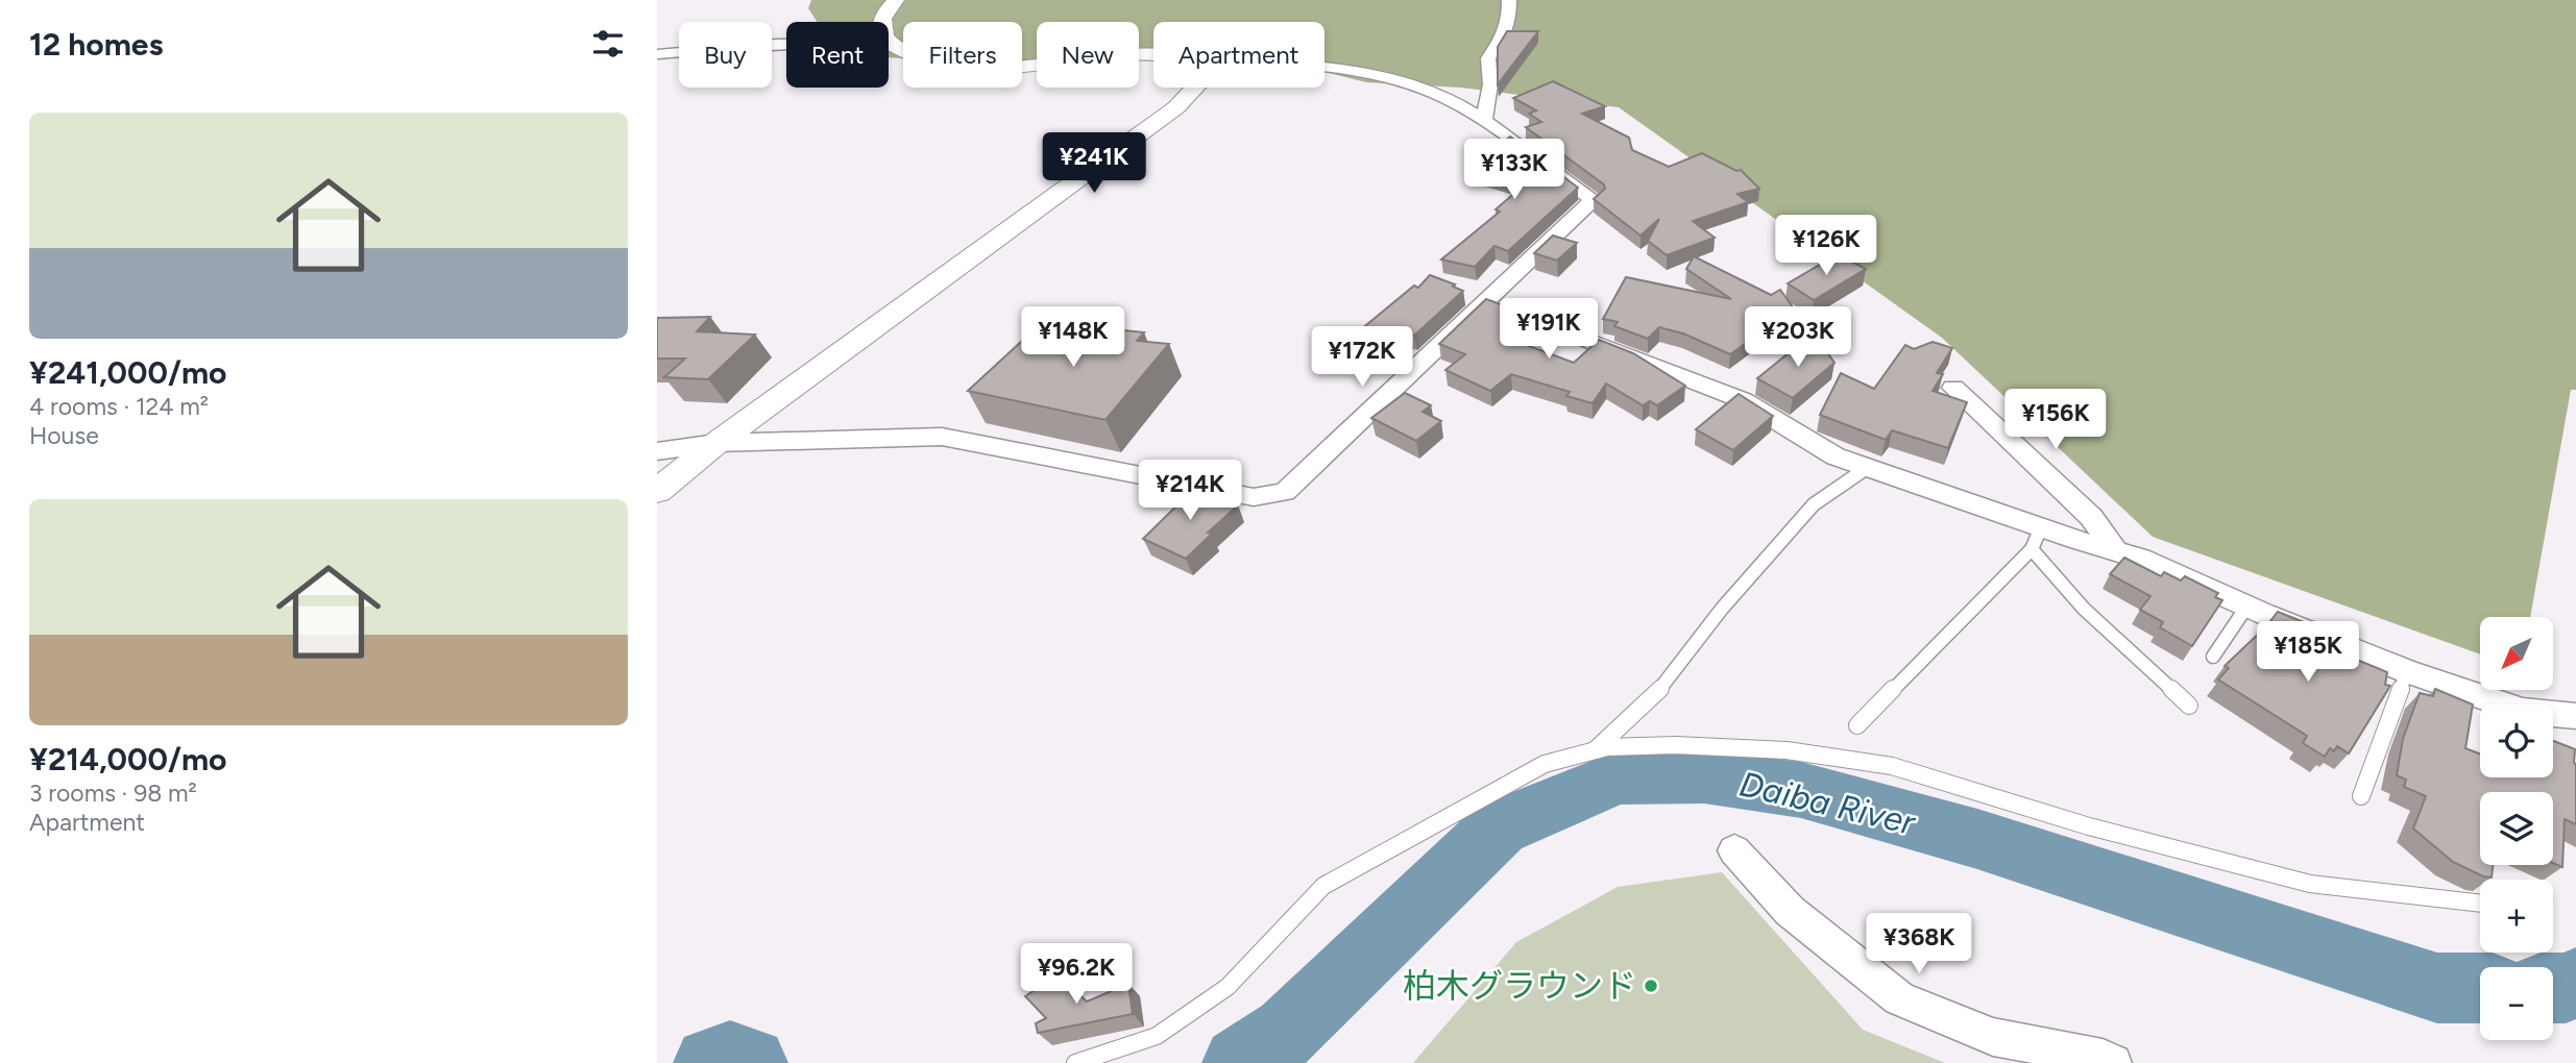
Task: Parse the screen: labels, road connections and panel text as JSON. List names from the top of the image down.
{
  "water": ["Daiba River"],
  "places": ["柏木グラウンド"],
  "north": "bottom left",
  "page": {
    "heading": "12 homes",
    "chip": [
      "Buy",
      "Rent",
      "Filters",
      "New",
      "Apartment"
    ],
    "list": [
      {
        "name": "¥241,000/mo",
        "note": "4 rooms · 124 m² · House"
      },
      {
        "name": "¥214,000/mo",
        "note": "3 rooms · 98 m² · Apartment"
      }
    ],
    "price": [
      "¥241K",
      "¥133K",
      "¥126K",
      "¥191K",
      "¥148K",
      "¥203K",
      "¥172K",
      "¥156K",
      "¥214K",
      "¥185K",
      "¥368K",
      "¥96.2K"
    ],
    "map_buttons": ["+", "−"]
  }
}
